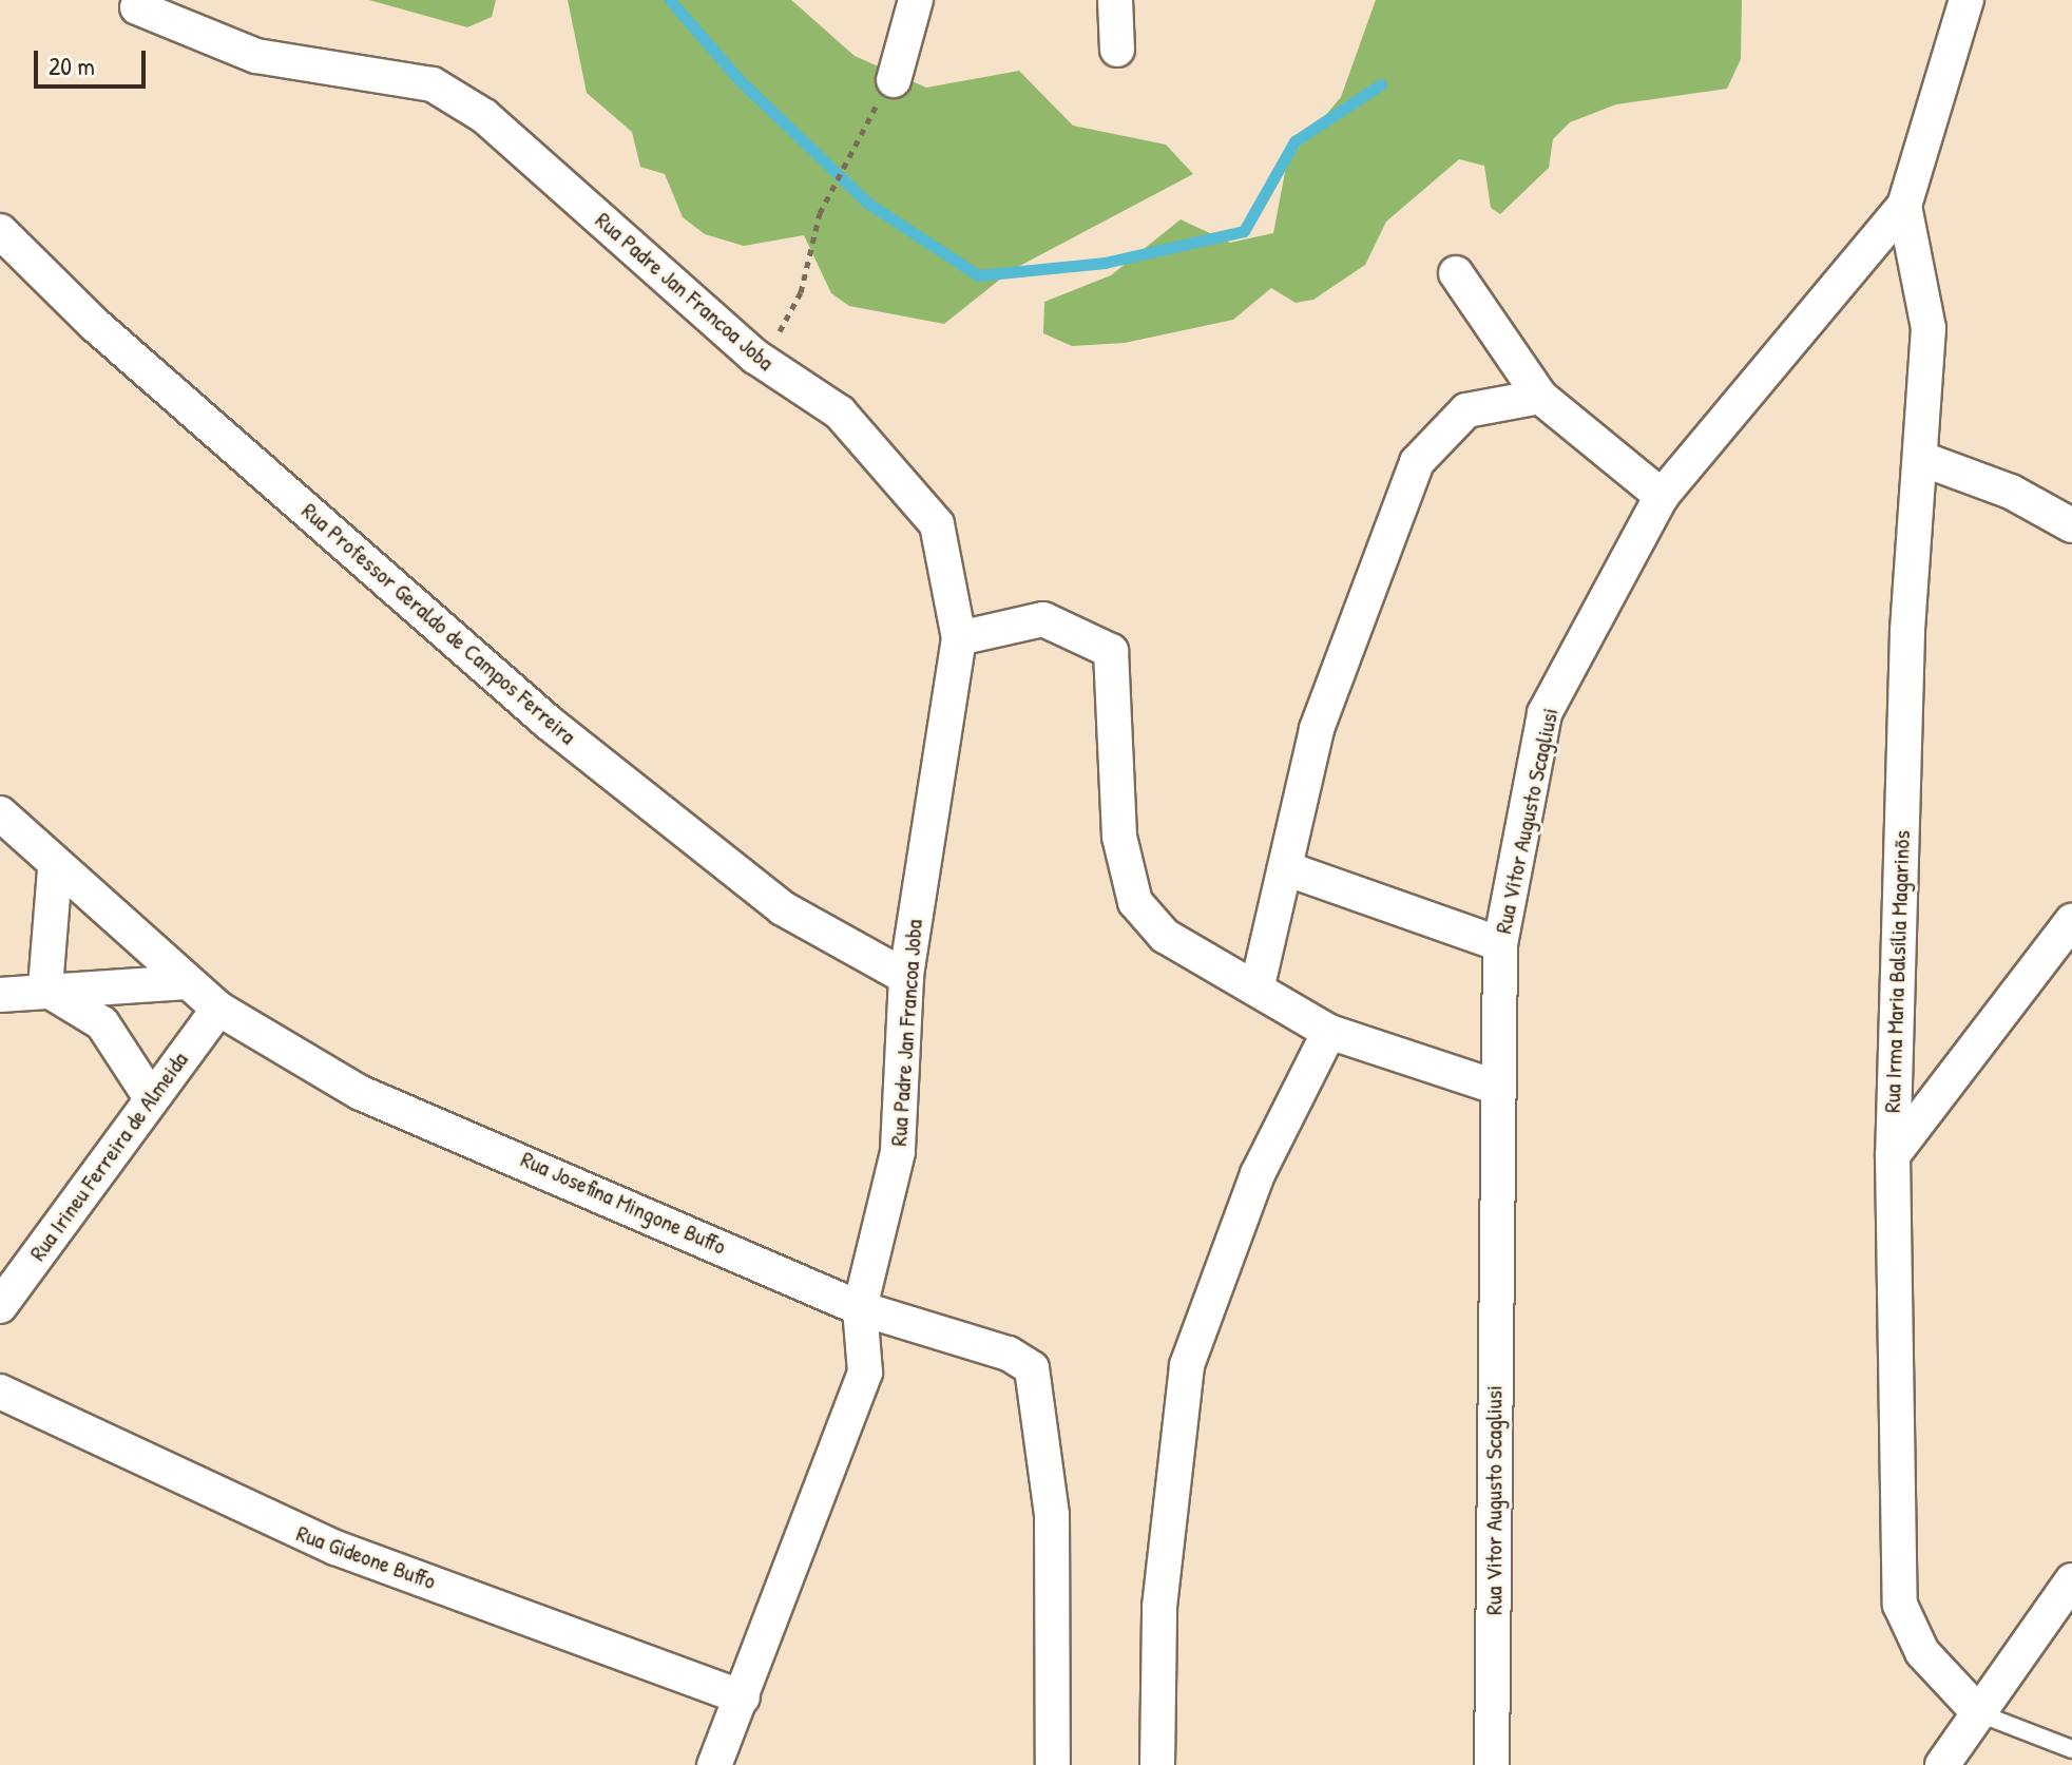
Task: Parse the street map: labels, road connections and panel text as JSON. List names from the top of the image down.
{
  "streets": {
    "street": [
      "Rua Padre Jan Francoa Joba",
      "Rua Professor Geraldo de Campos Ferreira",
      "Rua Vitor Augusto Scagliusi",
      "Rua Irma Maria Balsília Magarinõs",
      "Rua Irineu Ferreira de Almeida",
      "Rua Josefina Mingone Buffo",
      "Rua Gideone Buffo"
    ]
  },
  "crossings": [
    ["Rua Padre Jan Francoa Joba", "Rua Professor Geraldo de Campos Ferreira"],
    ["Rua Padre Jan Francoa Joba", "Rua Josefina Mingone Buffo"],
    ["Rua Vitor Augusto Scagliusi", "Rua Irma Maria Balsília Magarinõs"],
    ["Rua Irineu Ferreira de Almeida", "Rua Josefina Mingone Buffo"]
  ],
  "scale_bar": "20 m"
}
